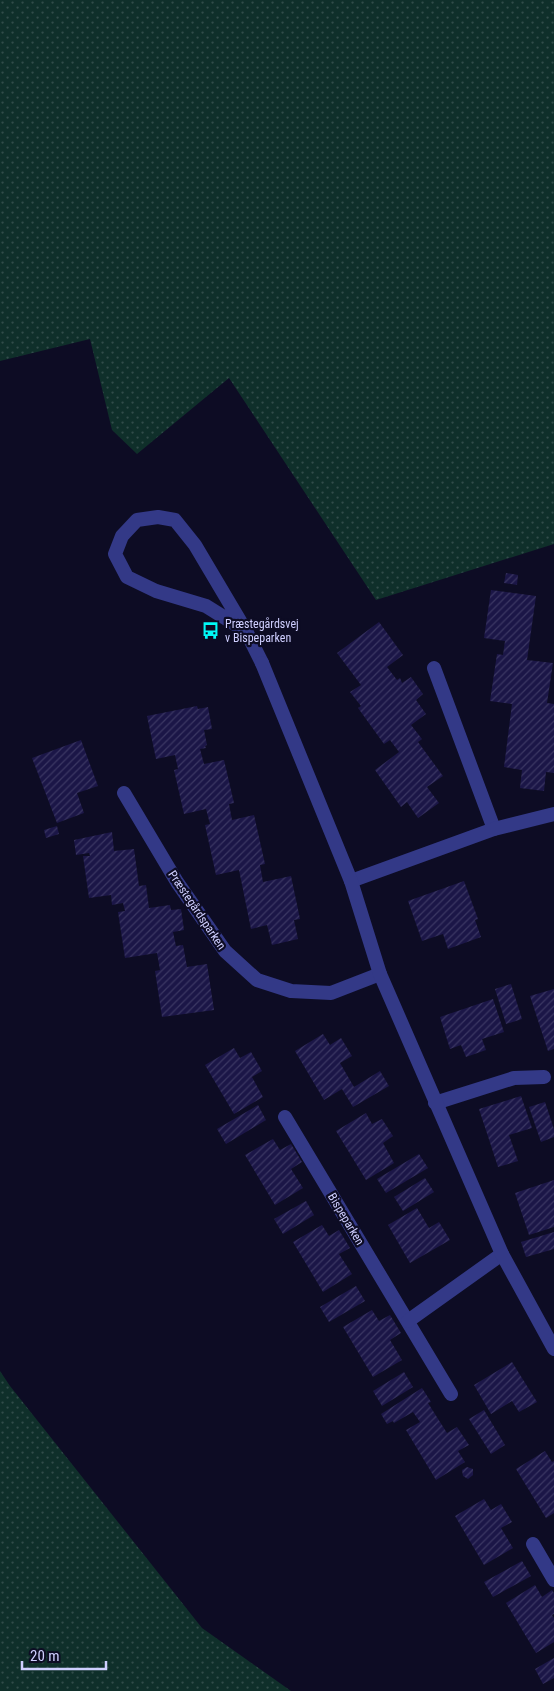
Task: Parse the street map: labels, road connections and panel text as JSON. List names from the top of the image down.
{
  "streets": {
    "street": ["Præstegårdsparken", "Bispeparken"]
  },
  "places": {
    "bus stop": ["Præstegårdsvej v Bispeparken"]
  },
  "scale_bar": "20 m"
}
